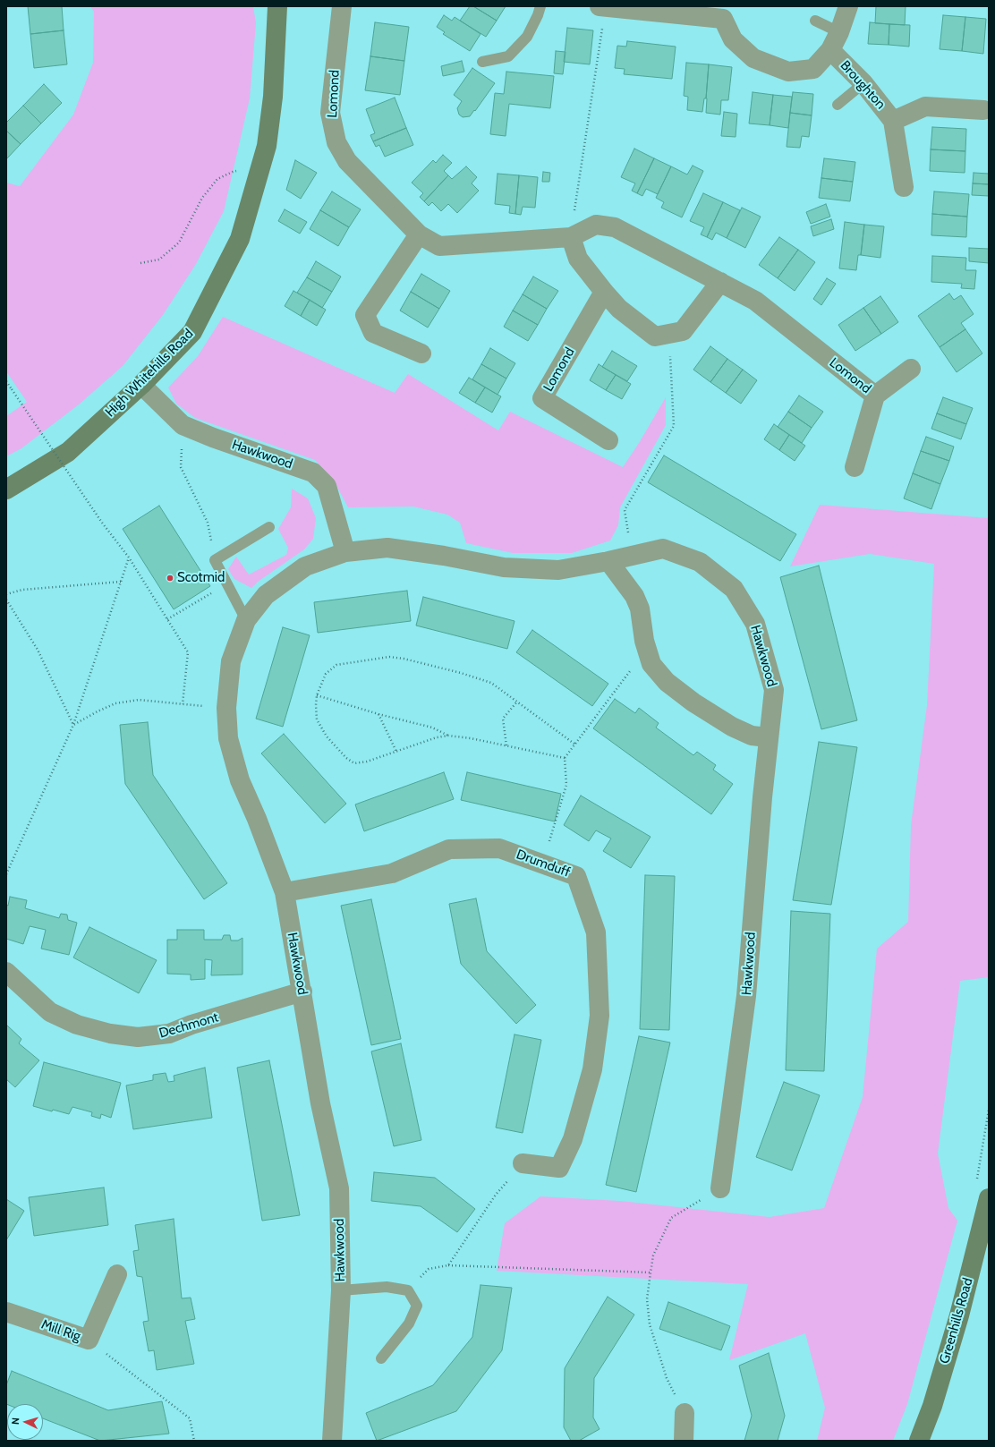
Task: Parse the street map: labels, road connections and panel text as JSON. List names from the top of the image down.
{
  "streets": {
    "street": [
      "Broughton",
      "Lomond",
      "High Whitehills Road",
      "Hawkwood",
      "Drumduff",
      "Dechmont",
      "Greenhills Road",
      "Mill Rig"
    ]
  },
  "crossings": [
    ["High Whitehills Road", "Hawkwood"],
    ["Hawkwood", "Drumduff"],
    ["Hawkwood", "Dechmont"]
  ],
  "places": ["Scotmid"],
  "north": "left"
}
